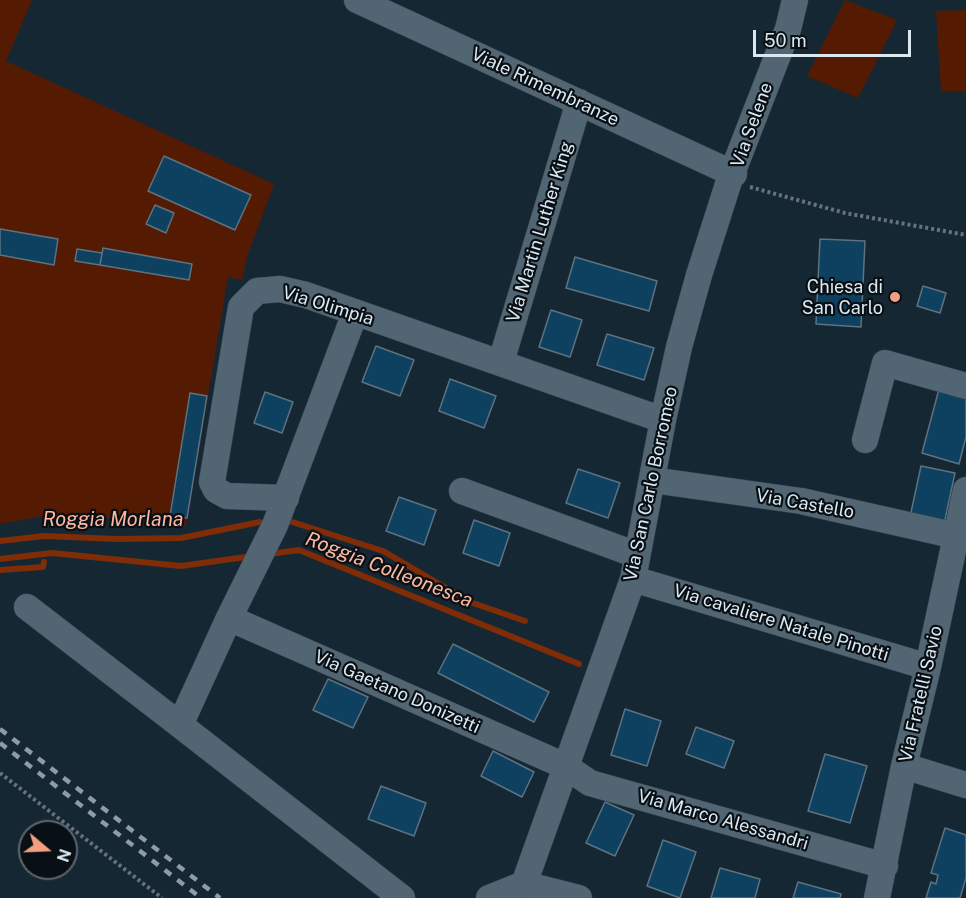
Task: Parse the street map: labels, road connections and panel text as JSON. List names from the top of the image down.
{
  "streets": {
    "street": [
      "Viale Rimembranze",
      "Via Selene",
      "Via Martin Luther King",
      "Via Olimpia",
      "Via San Carlo Borromeo",
      "Via Castello",
      "Via cavaliere Natale Pinotti",
      "Via Gaetano Donizetti",
      "Via Fratelli Savio",
      "Via Marco Alessandri"
    ]
  },
  "crossings": [
    ["Viale Rimembranze", "Via Selene"],
    ["Viale Rimembranze", "Via Martin Luther King"],
    ["Viale Rimembranze", "Via San Carlo Borromeo"],
    ["Via Selene", "Via San Carlo Borromeo"],
    ["Via Martin Luther King", "Via Olimpia"],
    ["Via Olimpia", "Via San Carlo Borromeo"],
    ["Via San Carlo Borromeo", "Via Castello"],
    ["Via San Carlo Borromeo", "Via cavaliere Natale Pinotti"],
    ["Via San Carlo Borromeo", "Via Gaetano Donizetti"],
    ["Via San Carlo Borromeo", "Via Marco Alessandri"],
    ["Via Castello", "Via Fratelli Savio"],
    ["Via cavaliere Natale Pinotti", "Via Fratelli Savio"],
    ["Via Gaetano Donizetti", "Via Marco Alessandri"],
    ["Via Fratelli Savio", "Via Marco Alessandri"]
  ],
  "water": ["Roggia Morlana", "Roggia Colleonesca"],
  "places": ["Chiesa di San Carlo"],
  "scale_bar": "50 m",
  "north": "right"
}
